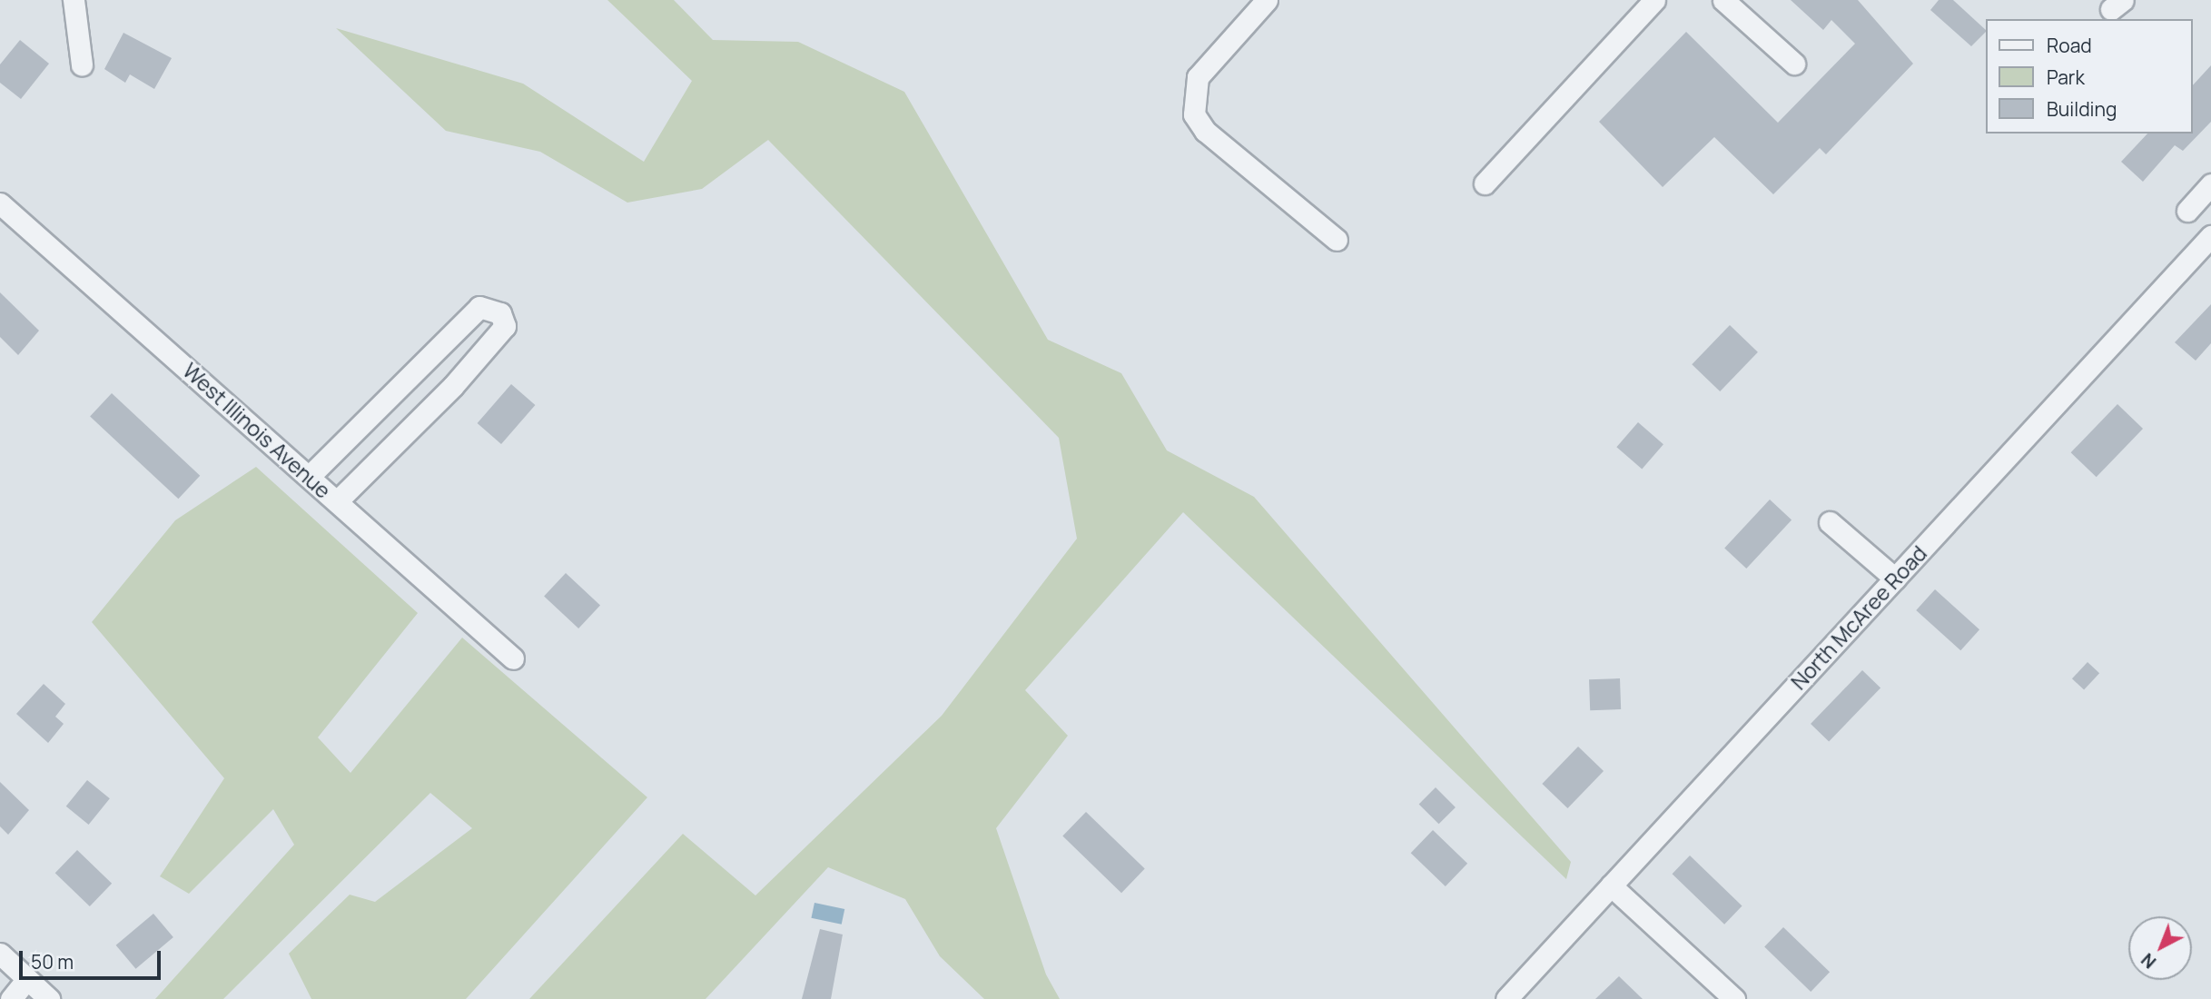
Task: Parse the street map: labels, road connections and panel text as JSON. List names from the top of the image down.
{
  "streets": {
    "street": ["West Illinois Avenue", "North McAree Road"]
  },
  "legend": ["Road", "Park", "Building"],
  "scale_bar": "50 m",
  "north": "bottom left"
}
